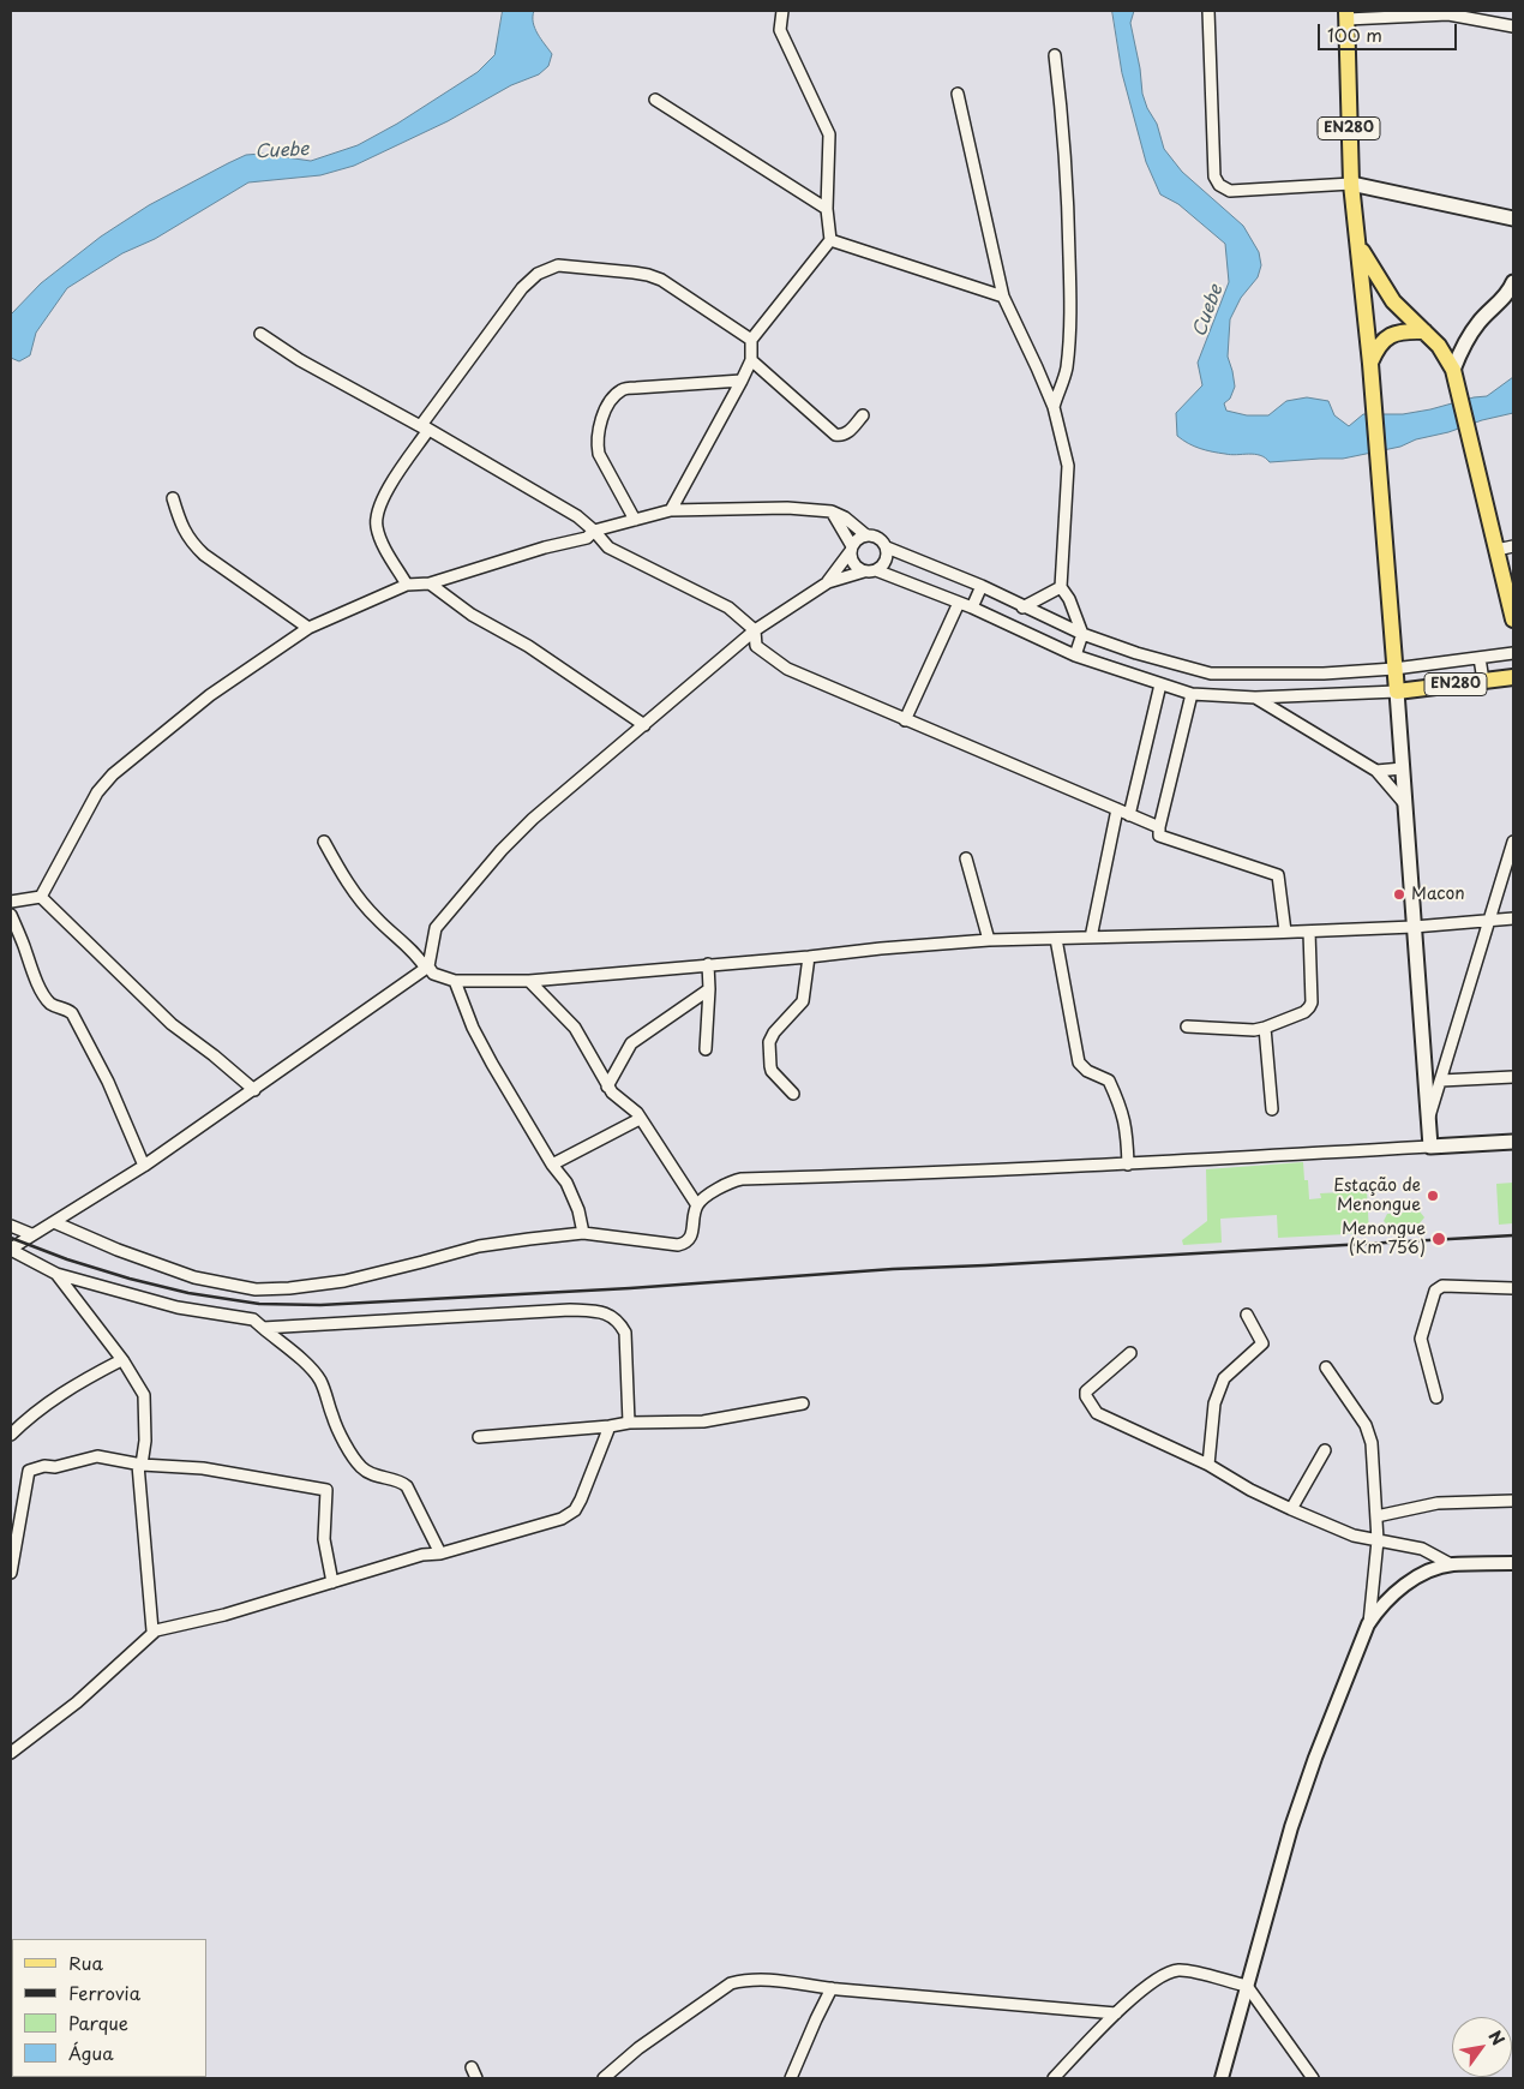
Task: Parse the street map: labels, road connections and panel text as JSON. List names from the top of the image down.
{
  "streets": {
    "main road": ["EN280"]
  },
  "water": ["Cuebe"],
  "places": ["Macon", "Estação de Menongue", "Menongue (Km 756)"],
  "legend": [
    "Rua",
    "Ferrovia",
    "Parque",
    "Água"
  ],
  "scale_bar": "100 m",
  "north": "top right"
}
